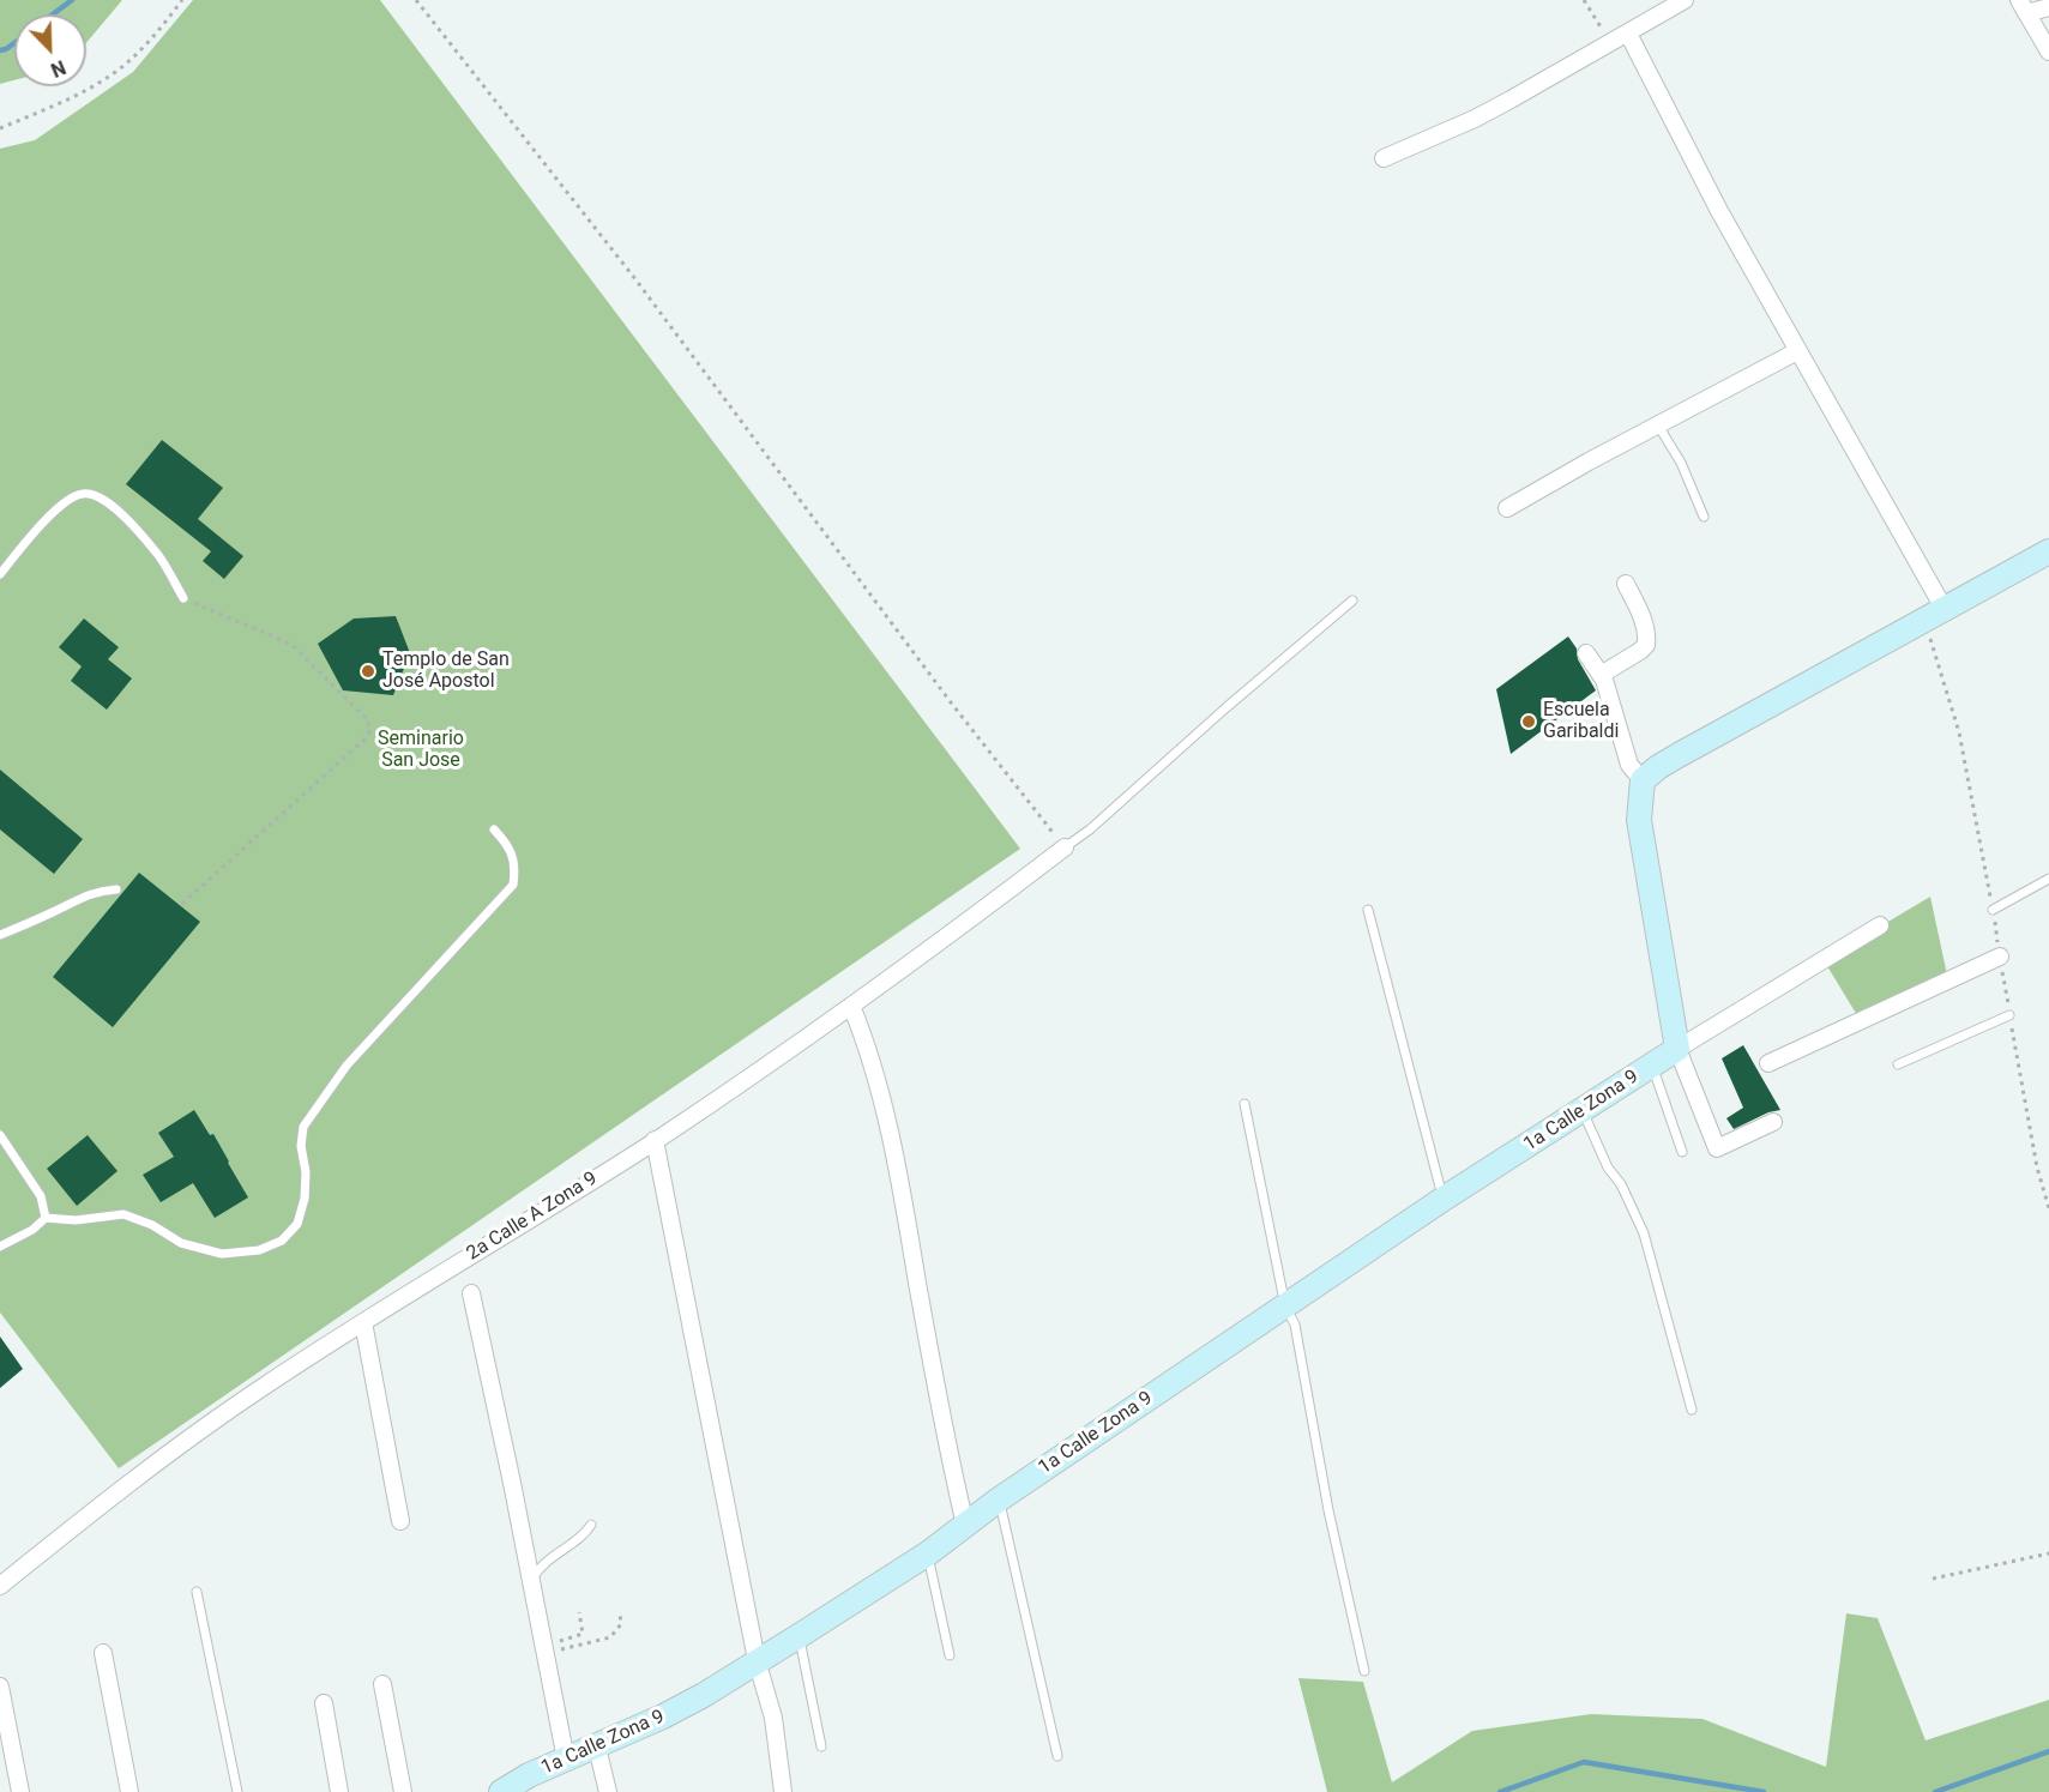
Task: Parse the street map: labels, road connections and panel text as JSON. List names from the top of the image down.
{
  "streets": {
    "street": ["1a Calle Zona 9", "2a Calle A Zona 9"]
  },
  "parks": ["Seminario San Jose"],
  "places": ["Templo de San José Apostol", "Escuela Garibaldi"],
  "north": "bottom right"
}
